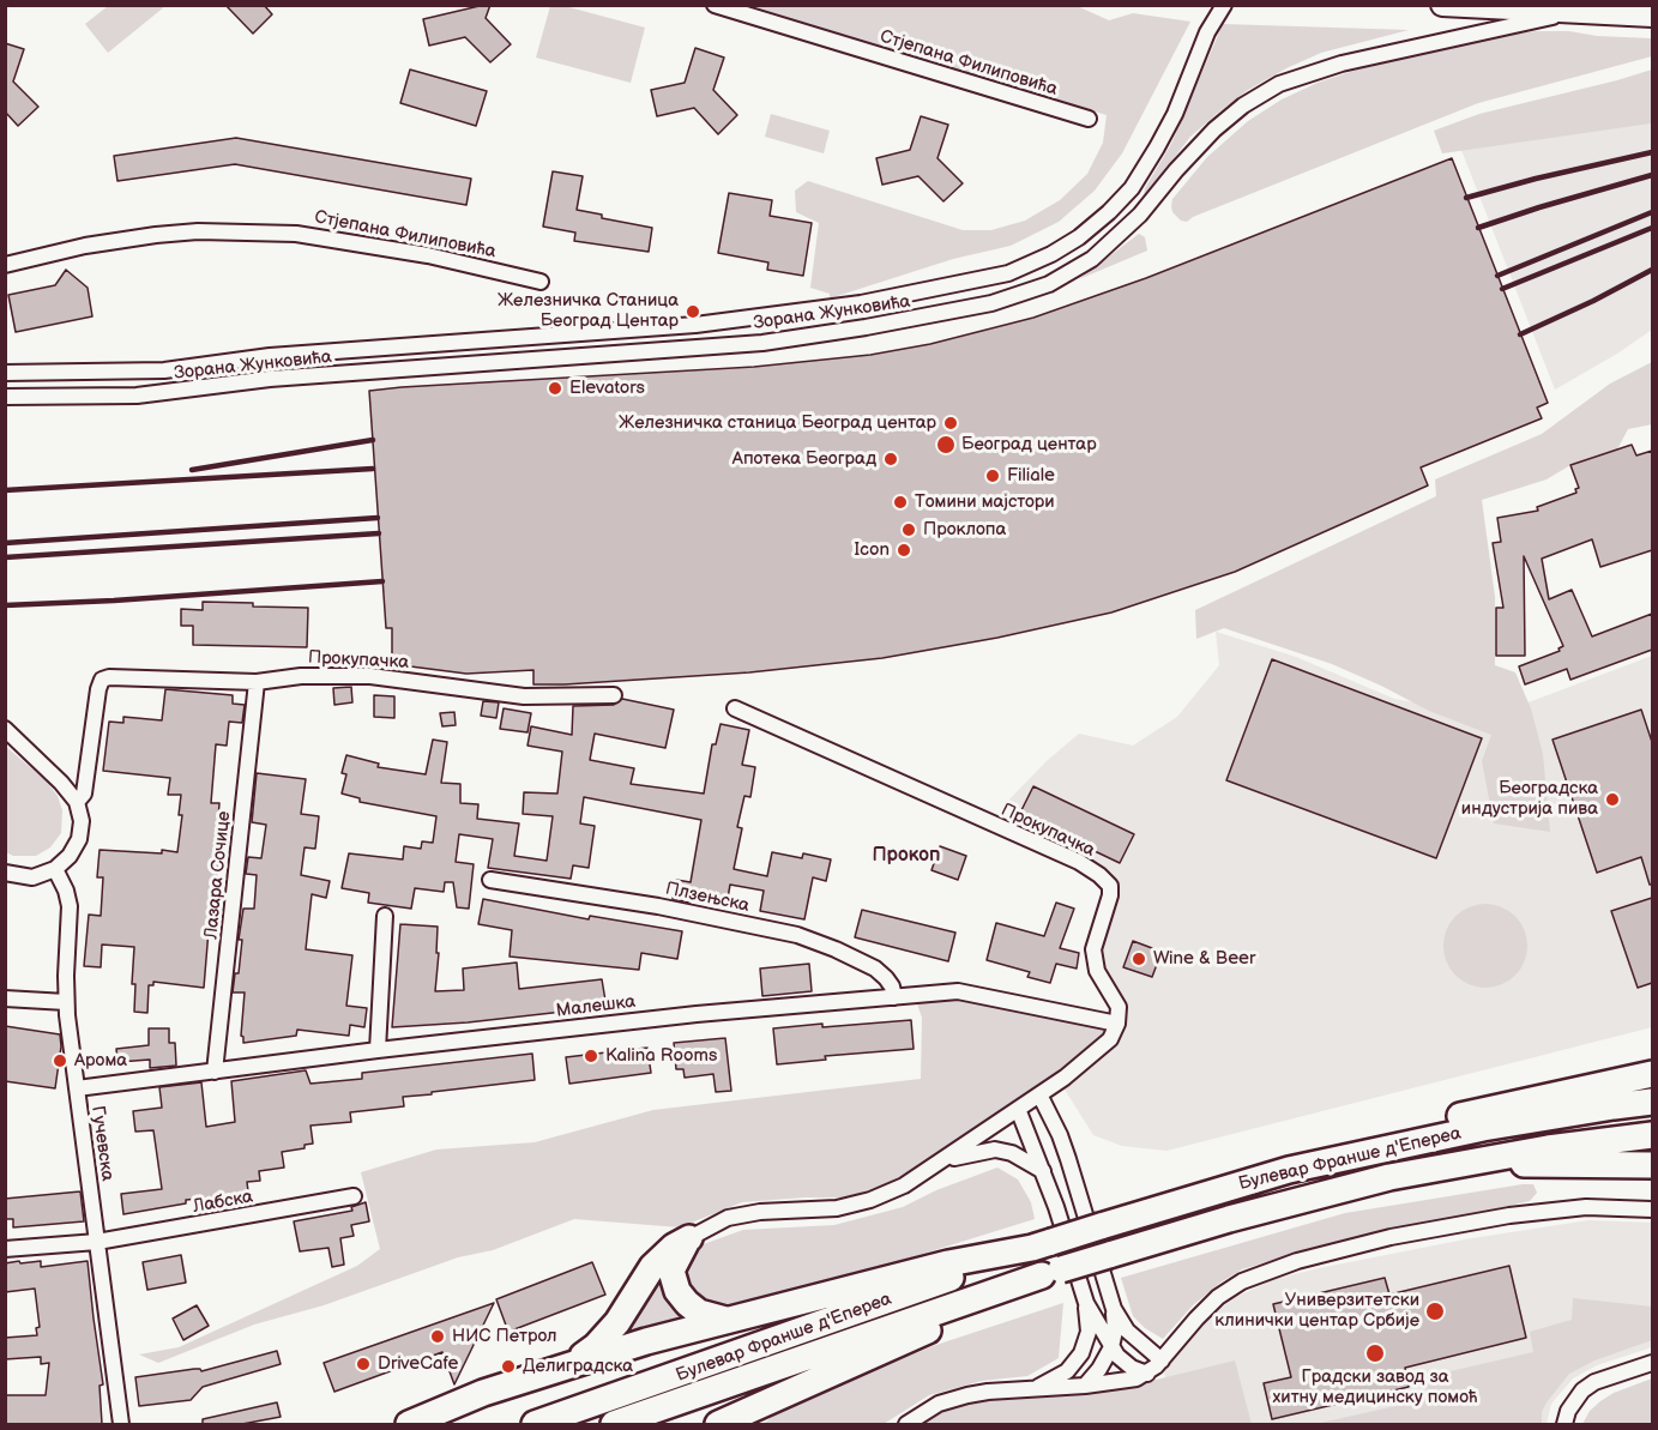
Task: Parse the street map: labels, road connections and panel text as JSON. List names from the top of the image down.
{
  "streets": {
    "highway": ["Булевар Франше д'Епереа"],
    "street": [
      "Стјепана Филиповића",
      "Зорана Жунковића",
      "Прокупачка",
      "Лазара Сочице",
      "Плзењска",
      "Малешка",
      "Гучевска",
      "Лабска"
    ]
  },
  "crossings": [
    ["Прокупачка", "Лазара Сочице"],
    ["Прокупачка", "Малешка"],
    ["Лазара Сочице", "Малешка"],
    ["Плзењска", "Малешка"],
    ["Малешка", "Гучевска"],
    ["Гучевска", "Лабска"]
  ],
  "districts": ["Прокоп"],
  "places": [
    "Железничка Станица Београд Центар",
    "Elevators",
    "Железничка станица Београд центар",
    "Београд центар",
    "Апотека Београд",
    "Filiale",
    "Томини мајстори",
    "Проклопа",
    "Icon",
    "Београдска индустрија пива",
    "Wine & Beer",
    "Kalina Rooms",
    "Арома",
    "Универзитетски клинички центар Србије",
    "НИС Петрол",
    "Градски завод за хитну медицинску помоћ",
    "DriveCafe",
    "Делиградска"
  ]
}
